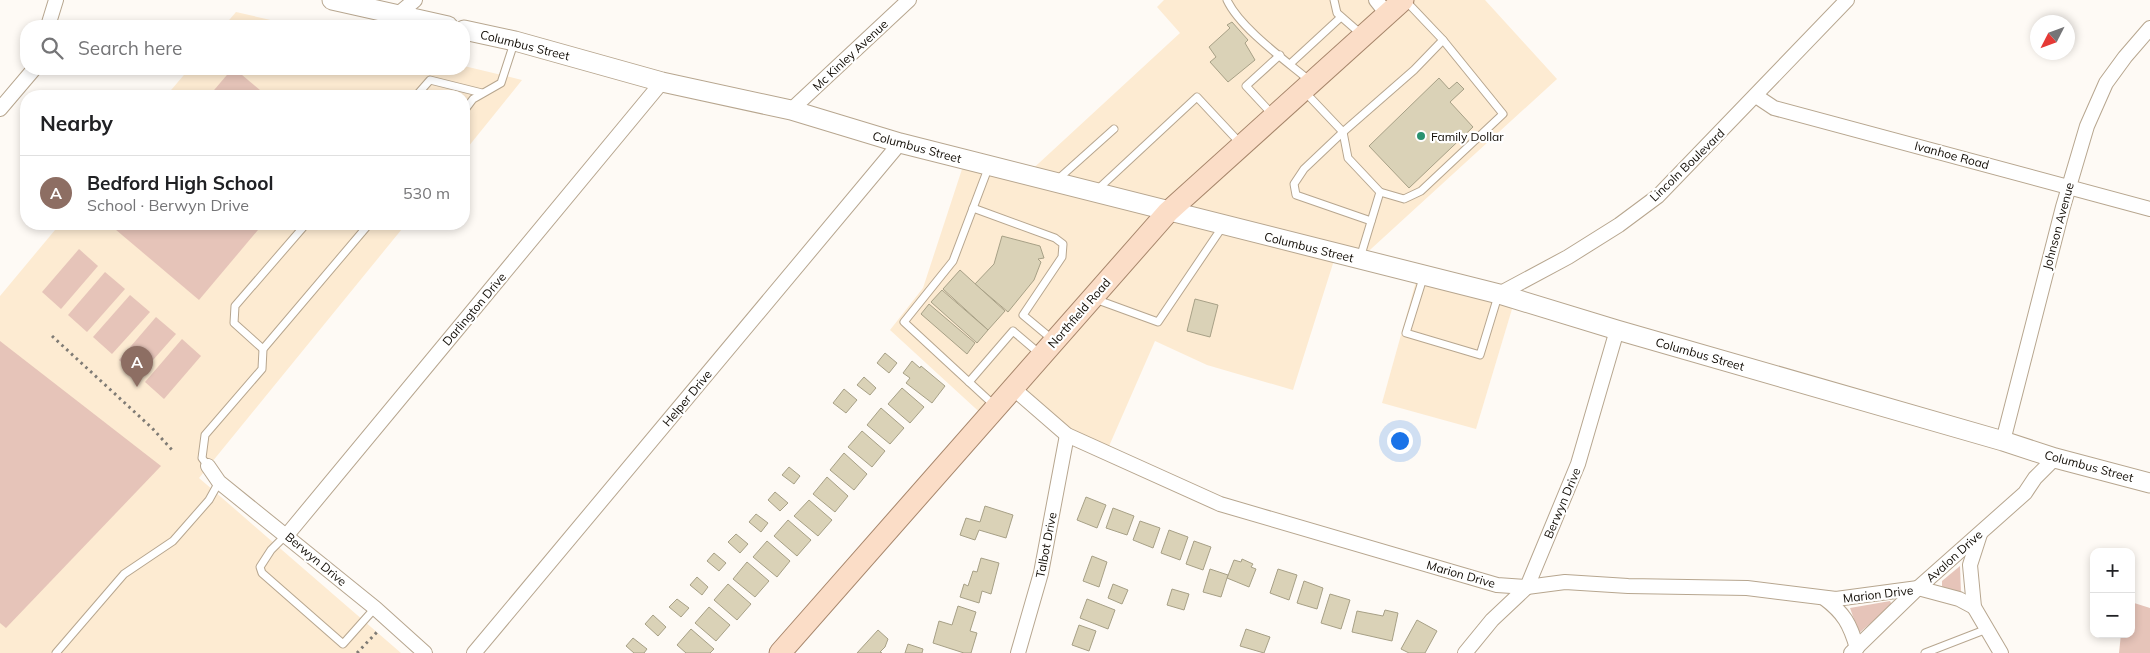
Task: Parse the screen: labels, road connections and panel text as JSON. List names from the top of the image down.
{
  "streets": {
    "main road": ["Northfield Road"],
    "street": [
      "Columbus Street",
      "Mc Kinley Avenue",
      "Ivanhoe Road",
      "Lincoln Boulevard",
      "Johnson Avenue",
      "Darlington Drive",
      "Helper Drive",
      "Berwyn Drive",
      "Talbot Drive",
      "Avalon Drive",
      "Marion Drive"
    ]
  },
  "crossings": [
    ["Columbus Street", "Mc Kinley Avenue"],
    ["Columbus Street", "Lincoln Boulevard"],
    ["Columbus Street", "Johnson Avenue"],
    ["Columbus Street", "Darlington Drive"],
    ["Columbus Street", "Northfield Road"],
    ["Columbus Street", "Helper Drive"],
    ["Columbus Street", "Berwyn Drive"],
    ["Columbus Street", "Avalon Drive"],
    ["Ivanhoe Road", "Lincoln Boulevard"],
    ["Ivanhoe Road", "Johnson Avenue"],
    ["Darlington Drive", "Berwyn Drive"],
    ["Northfield Road", "Marion Drive"],
    ["Berwyn Drive", "Marion Drive"],
    ["Talbot Drive", "Marion Drive"],
    ["Avalon Drive", "Marion Drive"]
  ],
  "places": ["Family Dollar"],
  "north": "bottom left",
  "page": {
    "search": "Search here",
    "heading": "Nearby",
    "list": [
      {
        "mark": "A",
        "name": "Bedford High School",
        "note": "School · Berwyn Drive",
        "value": "530 m"
      }
    ],
    "pins": "A",
    "map_buttons": ["+", "−"]
  }
}
